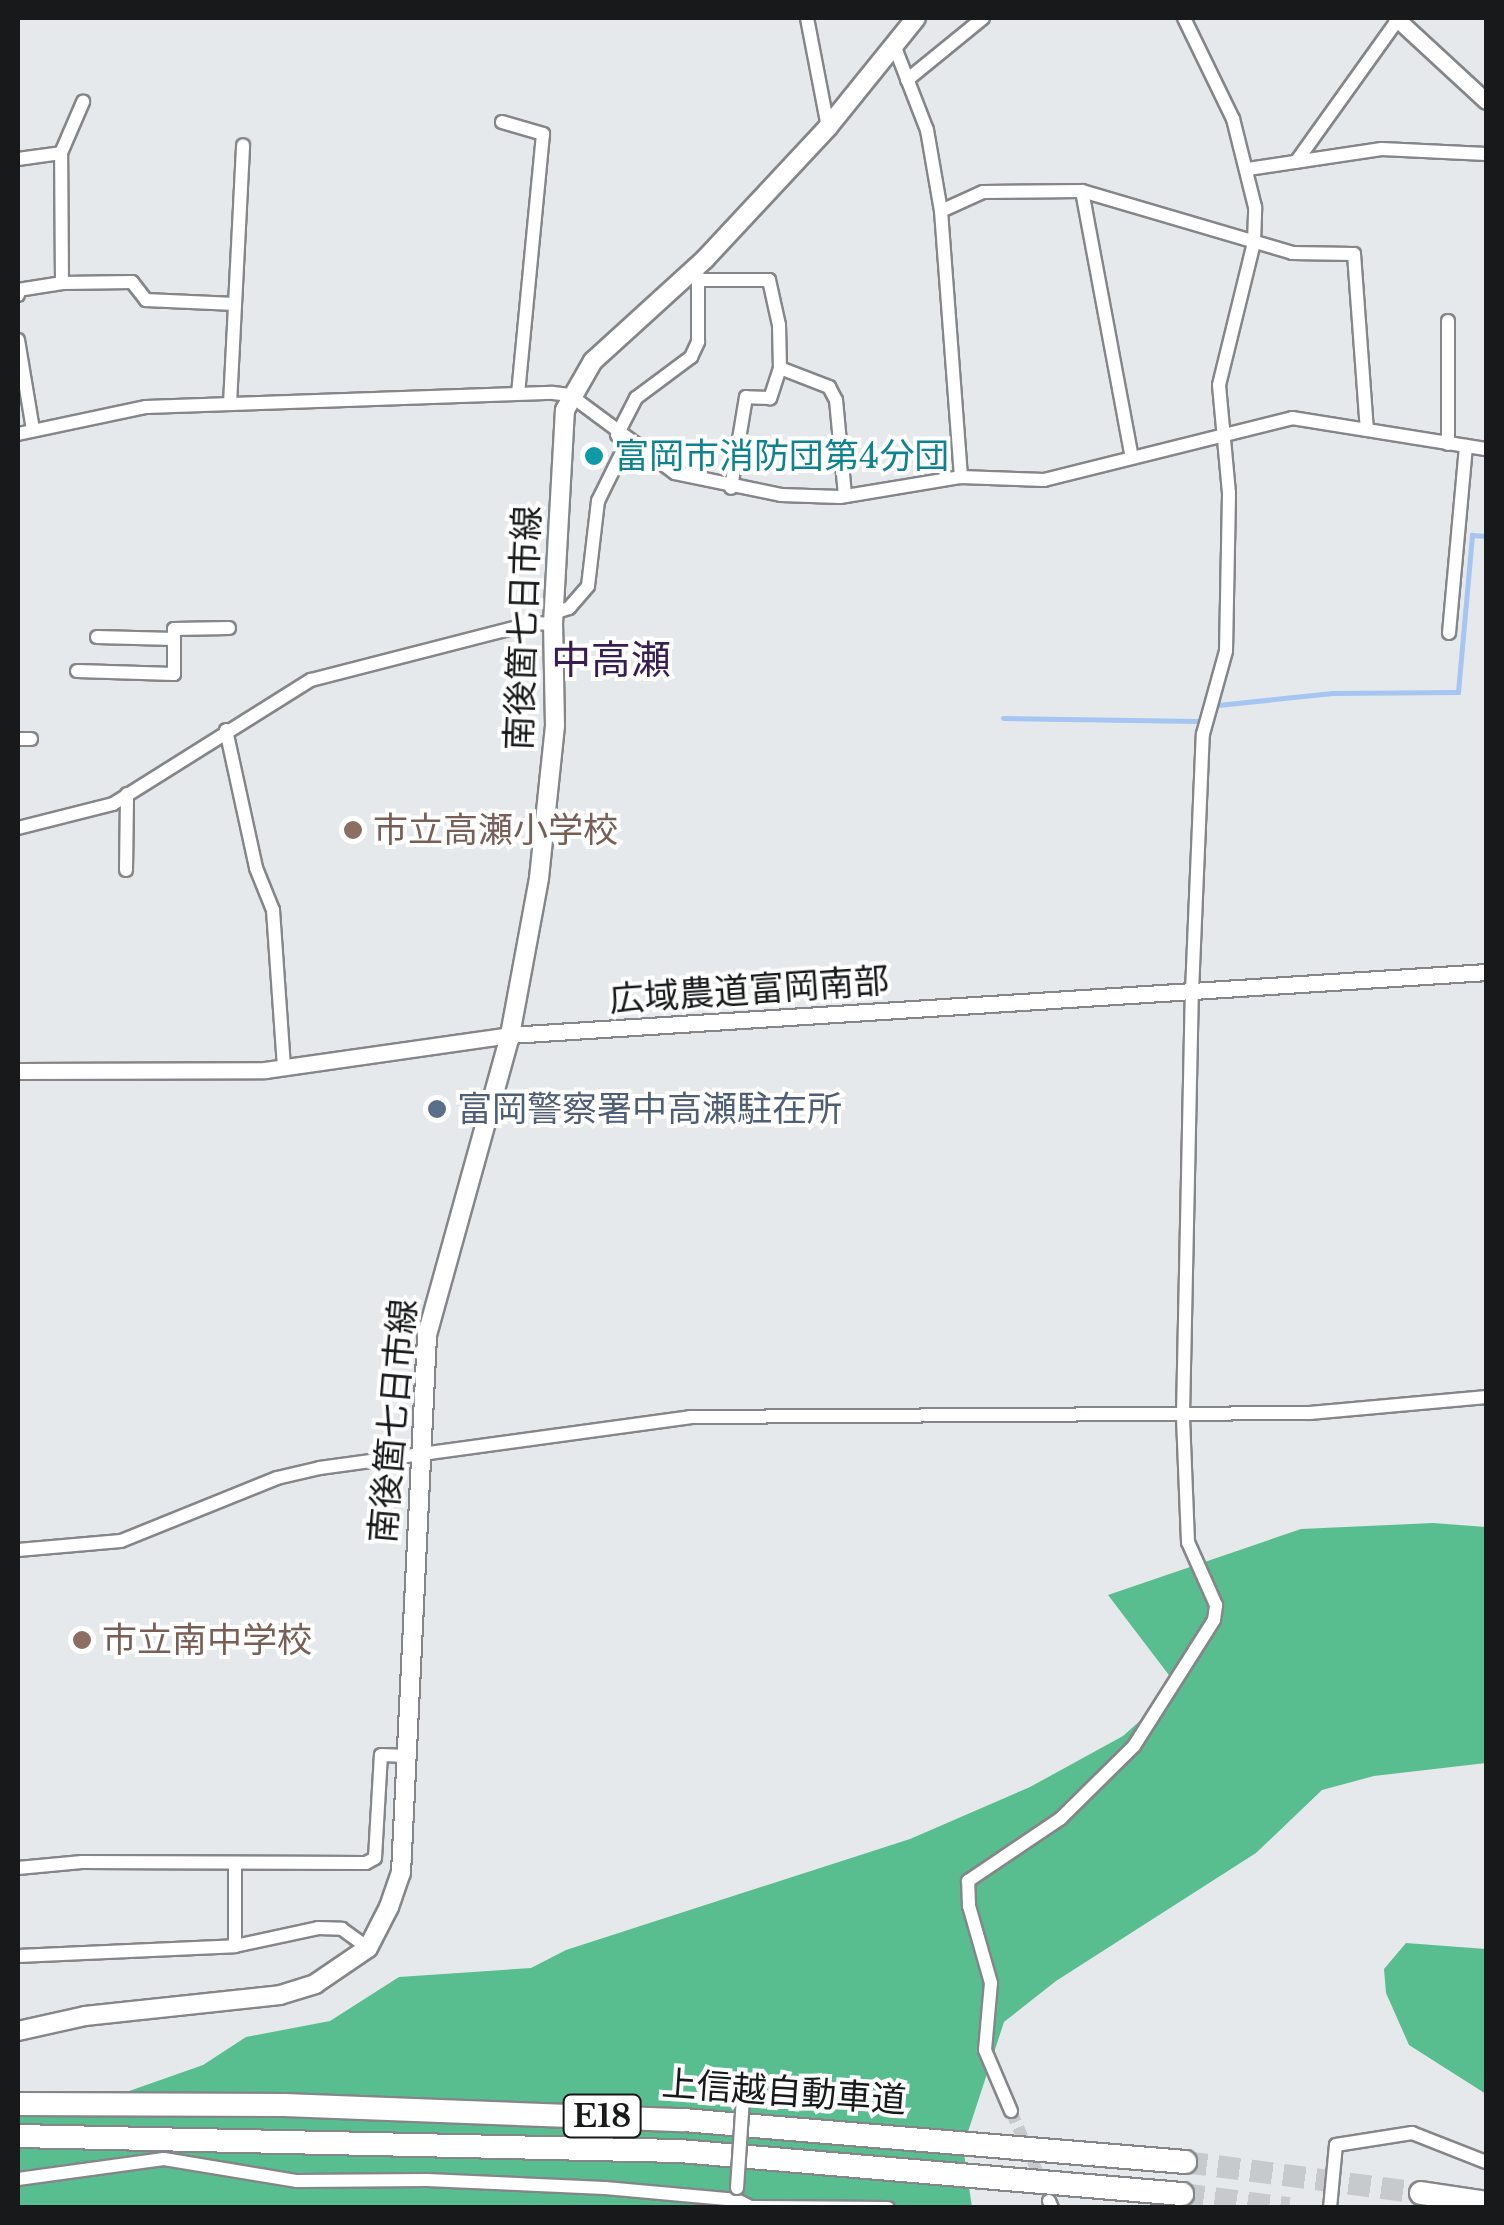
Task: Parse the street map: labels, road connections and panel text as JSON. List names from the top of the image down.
{
  "streets": {
    "highway": ["上信越自動車道", "E18"],
    "main road": ["南後箇七日市線"],
    "street": ["広域農道富岡南部"]
  },
  "crossings": [
    ["南後箇七日市線", "広域農道富岡南部"]
  ],
  "districts": ["中高瀬"],
  "places": [
    "富岡市消防団第4分団",
    "市立高瀬小学校",
    "富岡警察署中高瀬駐在所",
    "市立南中学校"
  ]
}
